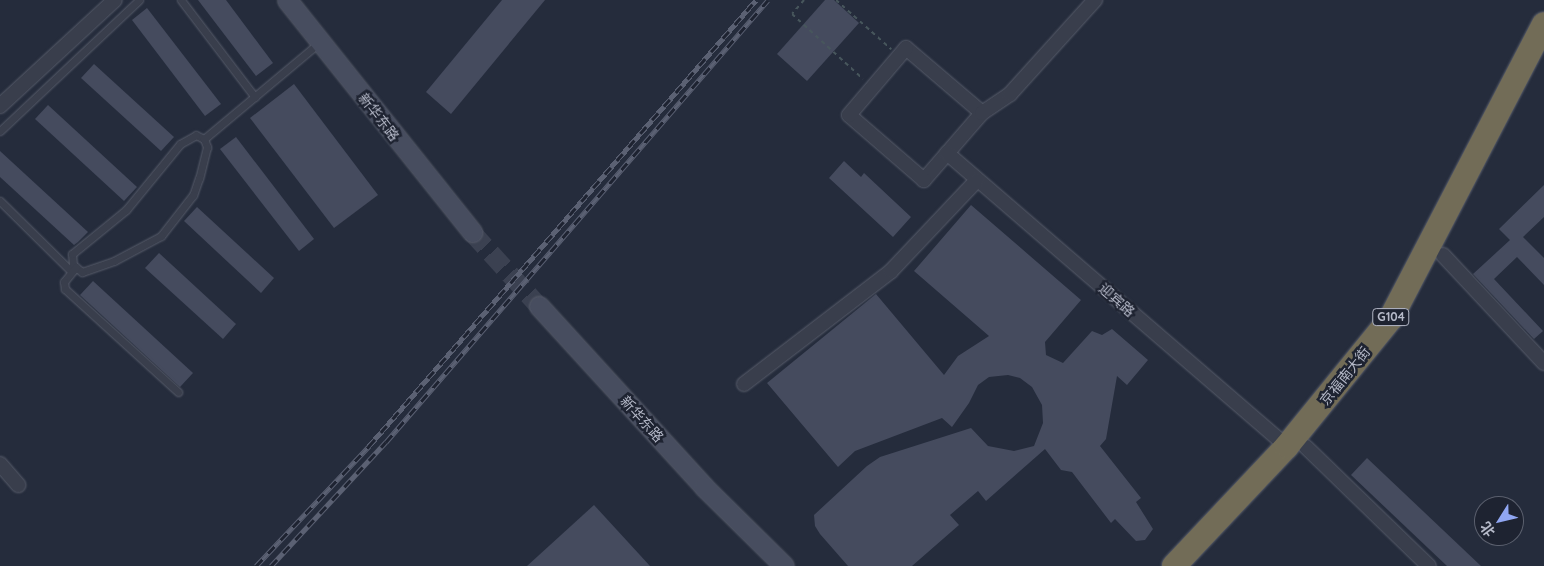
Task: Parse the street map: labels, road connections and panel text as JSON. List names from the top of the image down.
{
  "streets": {
    "highway": ["G104", "京福南大街"],
    "main road": ["新华东路"],
    "street": ["迎宾路"]
  },
  "crossings": [
    ["迎宾路", "京福南大街"]
  ],
  "north": "bottom left"
}
